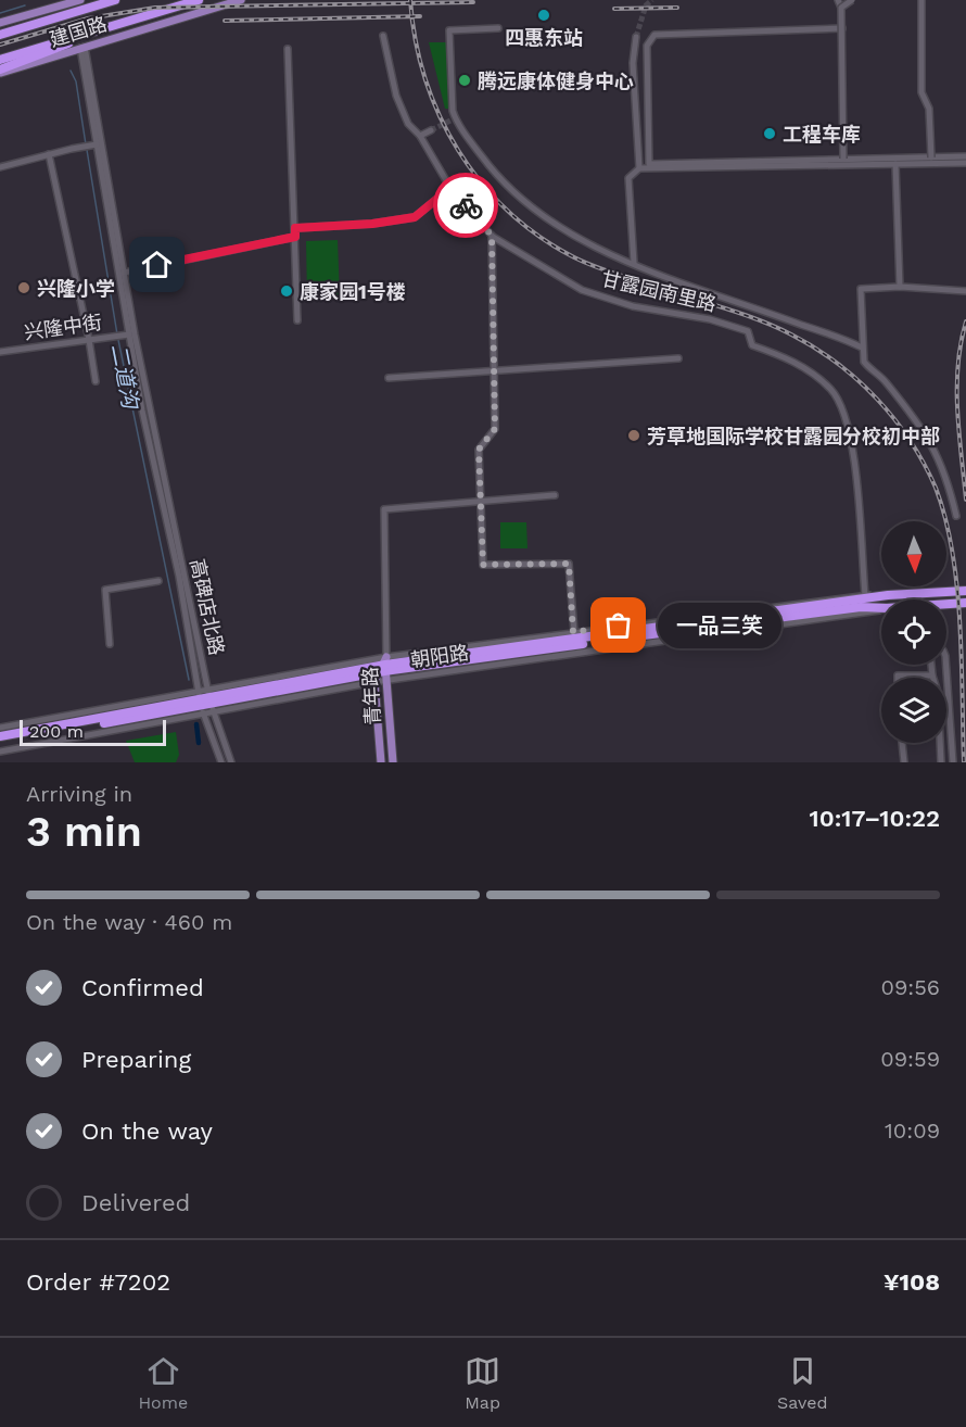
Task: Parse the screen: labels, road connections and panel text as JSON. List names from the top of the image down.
{
  "streets": {
    "highway": ["朝阳路"],
    "main road": ["建国路", "青年路"],
    "street": ["甘露园南里路", "兴隆中街", "高碑店北路"]
  },
  "crossings": [
    ["甘露园南里路", "朝阳路"],
    ["高碑店北路", "朝阳路"],
    ["朝阳路", "青年路"]
  ],
  "water": ["二道沟"],
  "places": [
    "四惠东站",
    "腾远康体健身中心",
    "工程车库",
    "兴隆小学",
    "康家园1号楼",
    "芳草地国际学校甘露园分校初中部",
    "一品三笑"
  ],
  "scale_bar": "200 m",
  "north": "bottom",
  "page": {
    "bubble": "一品三笑",
    "scale": "200 m",
    "heading": ["3 min", "Arriving in", "10:17–10:22"],
    "panel": ["Order #7202", "¥108"],
    "bar": "On the way · 460 m",
    "list": [
      ["Confirmed", "09:56"],
      ["Preparing", "09:59"],
      ["On the way", "10:09"],
      "Delivered"
    ],
    "tabs": ["Home", "Map", "Saved"]
  }
}
